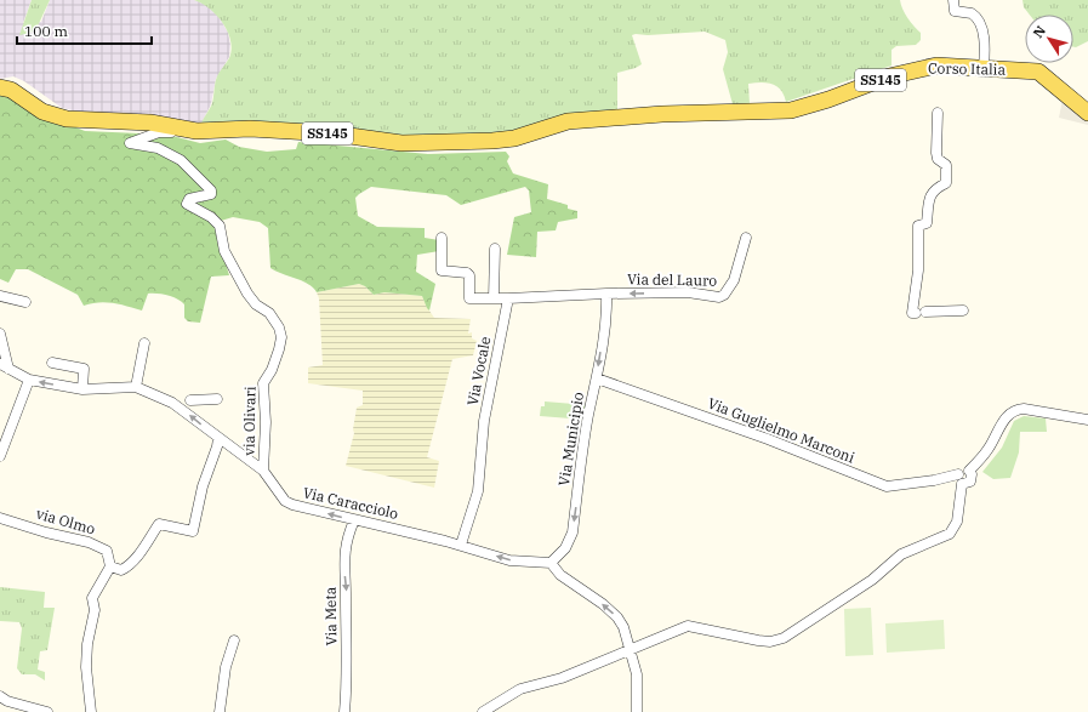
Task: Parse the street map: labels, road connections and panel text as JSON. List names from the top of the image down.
{
  "streets": {
    "main road": ["Corso Italia", "SS145"],
    "street": [
      "Via del Lauro",
      "Via Vocale",
      "via Olivari",
      "Via Guglielmo Marconi",
      "Via Municipio",
      "Via Caracciolo",
      "via Olmo",
      "Via Meta"
    ]
  },
  "crossings": [
    ["Corso Italia", "SS145"],
    ["Corso Italia", "via Olivari"],
    ["SS145", "via Olivari"],
    ["Via del Lauro", "Via Municipio"],
    ["Via Vocale", "Via Caracciolo"],
    ["via Olivari", "Via Caracciolo"],
    ["Via Guglielmo Marconi", "Via Municipio"],
    ["Via Municipio", "Via Caracciolo"],
    ["Via Caracciolo", "Via Meta"]
  ],
  "one_way": [
    "Via del Lauro",
    "Via Municipio",
    "Via Caracciolo",
    "Via Meta"
  ],
  "scale_bar": "100 m",
  "north": "top left"
}
